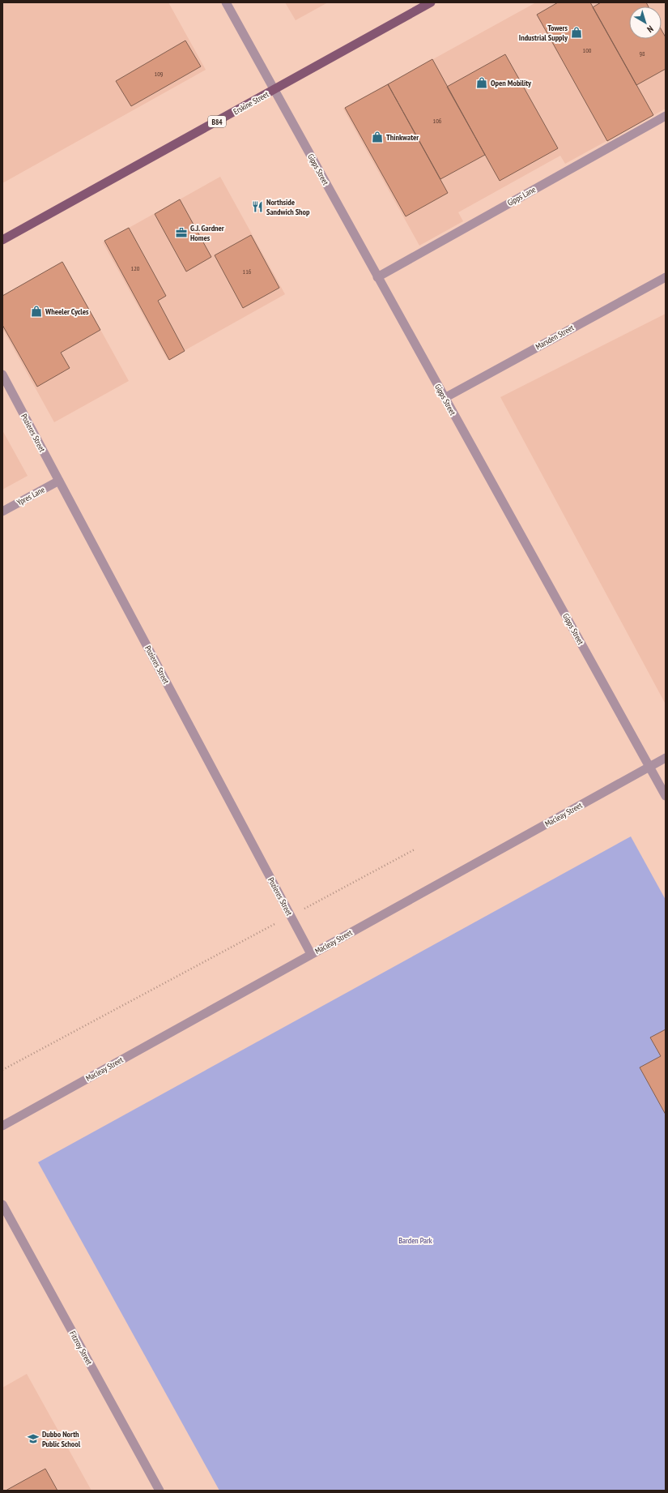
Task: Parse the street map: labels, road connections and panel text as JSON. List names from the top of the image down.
{
  "streets": {
    "main road": ["Erskine Street", "B84"],
    "street": [
      "Gipps Street",
      "Gipps Lane",
      "Marsden Street",
      "Pozieres Street",
      "Ypres Lane",
      "Macleay Street",
      "Fitzroy Street"
    ]
  },
  "crossings": [
    ["Erskine Street", "Gipps Street"],
    ["Gipps Street", "Gipps Lane"],
    ["Gipps Street", "Marsden Street"],
    ["Gipps Street", "Macleay Street"],
    ["Pozieres Street", "Ypres Lane"],
    ["Pozieres Street", "Macleay Street"]
  ],
  "parks": ["Barden Park"],
  "places": {
    "shop": [
      "Towers Industrial Supply",
      "Open Mobility",
      "Thinkwater",
      "Wheeler Cycles"
    ],
    "restaurant": ["Northside Sandwich Shop"],
    "office": ["G.J. Gardner Homes"],
    "school or university": ["Dubbo North Public School"]
  },
  "house_numbers": [
    "100",
    "98",
    "109",
    "106",
    "120",
    "116"
  ],
  "north": "bottom right"
}
